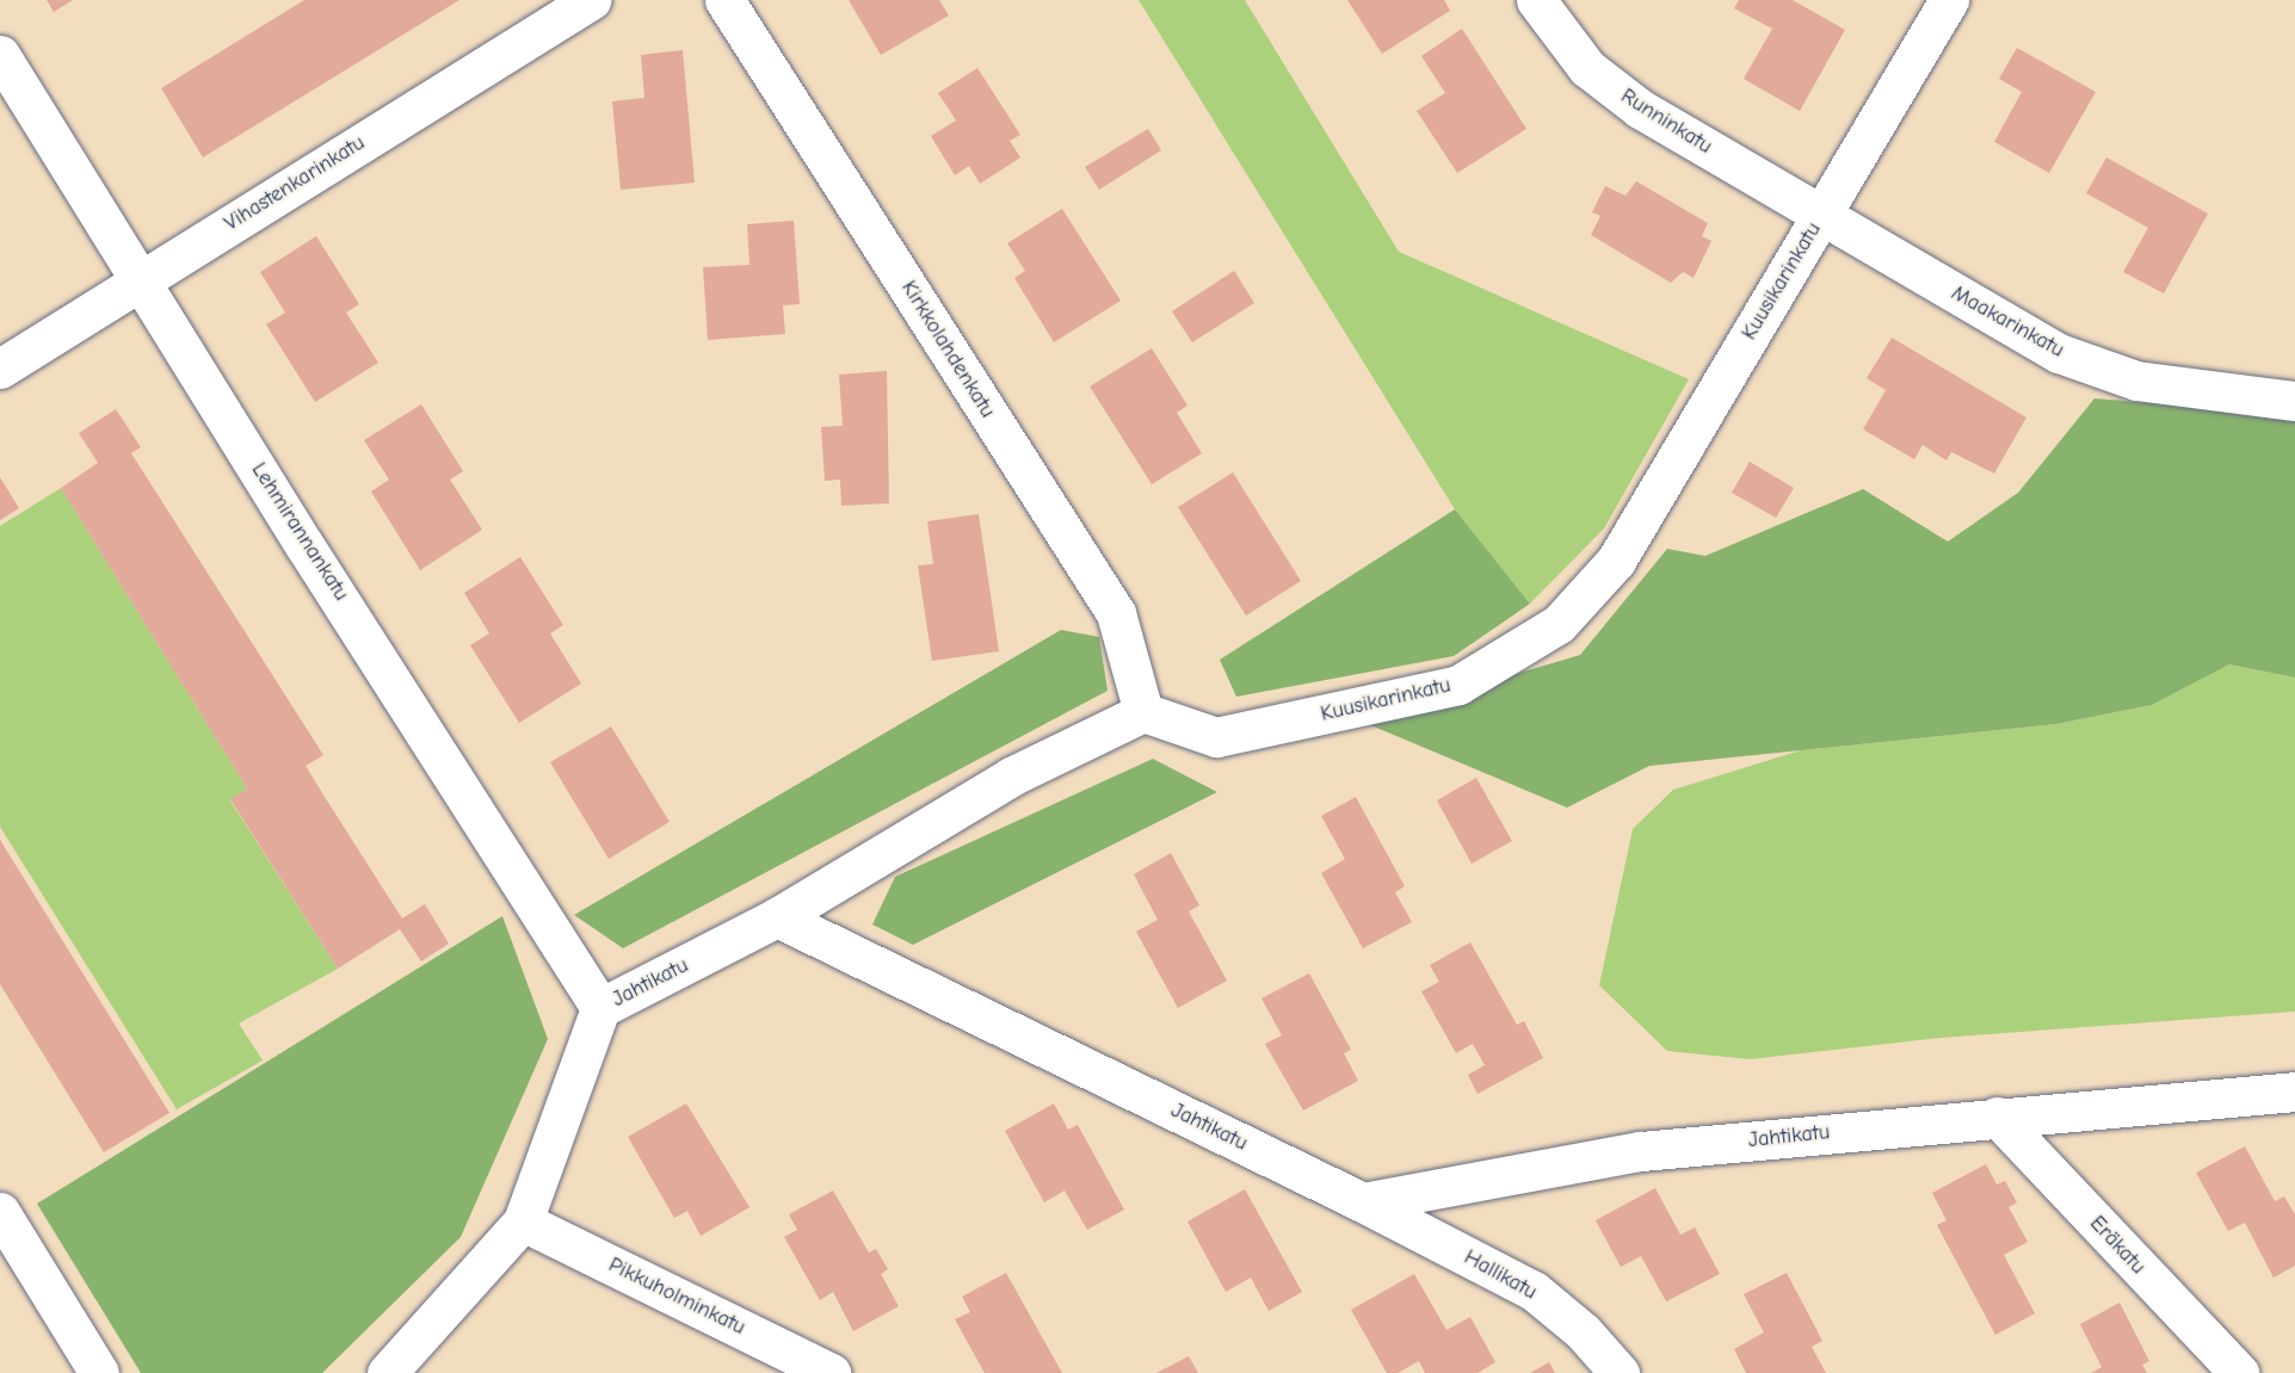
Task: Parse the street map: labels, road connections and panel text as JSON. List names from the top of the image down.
{
  "streets": {
    "street": [
      "Runninkatu",
      "Vihastenkarinkatu",
      "Kuusikarinkatu",
      "Maakarinkatu",
      "Kirkkolahdenkatu",
      "Lehmirannankatu",
      "Jahtikatu",
      "Eräkatu",
      "Hallikatu",
      "Pikkuholminkatu"
    ]
  },
  "crossings": [
    ["Runninkatu", "Kuusikarinkatu"],
    ["Runninkatu", "Maakarinkatu"],
    ["Vihastenkarinkatu", "Lehmirannankatu"],
    ["Kuusikarinkatu", "Maakarinkatu"],
    ["Kuusikarinkatu", "Kirkkolahdenkatu"],
    ["Lehmirannankatu", "Jahtikatu"],
    ["Jahtikatu", "Eräkatu"],
    ["Jahtikatu", "Hallikatu"],
    ["Jahtikatu", "Pikkuholminkatu"]
  ]
}
